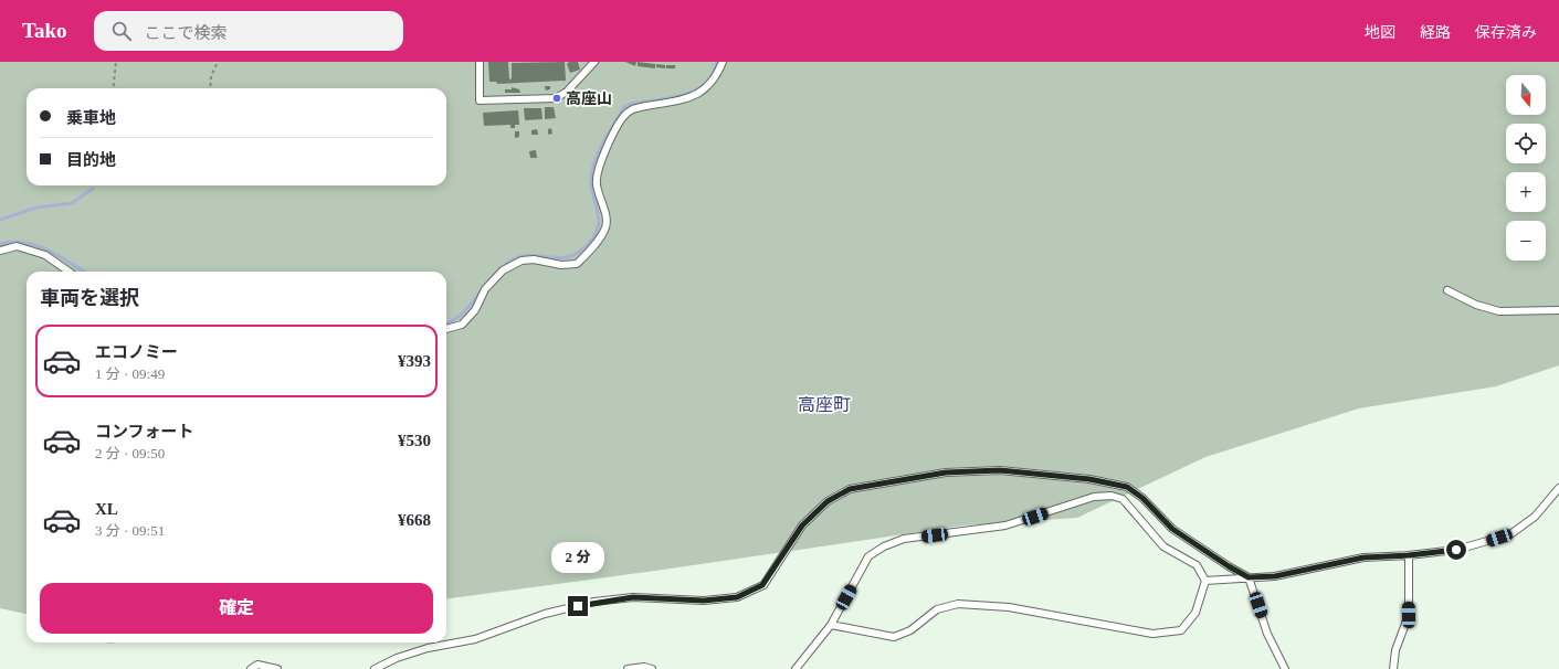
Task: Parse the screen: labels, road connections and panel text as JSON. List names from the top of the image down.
{
  "districts": ["高座町"],
  "places": ["高座山"],
  "north": "bottom",
  "page": {
    "header": "Tako",
    "search": "ここで検索",
    "nav": ["地図", "経路", "保存済み"],
    "map_buttons": ["+", "−"],
    "banner": ["乗車地", "目的地"],
    "heading": "車両を選択",
    "list": [
      {
        "name": "エコノミー",
        "note": "1 分 · 09:49",
        "value": "¥393"
      },
      {
        "name": "コンフォート",
        "note": "2 分 · 09:50",
        "value": "¥530"
      },
      {
        "name": "XL",
        "note": "3 分 · 09:51",
        "value": "¥668"
      }
    ],
    "bubble": "2 分",
    "buttons": "確定"
  }
}
